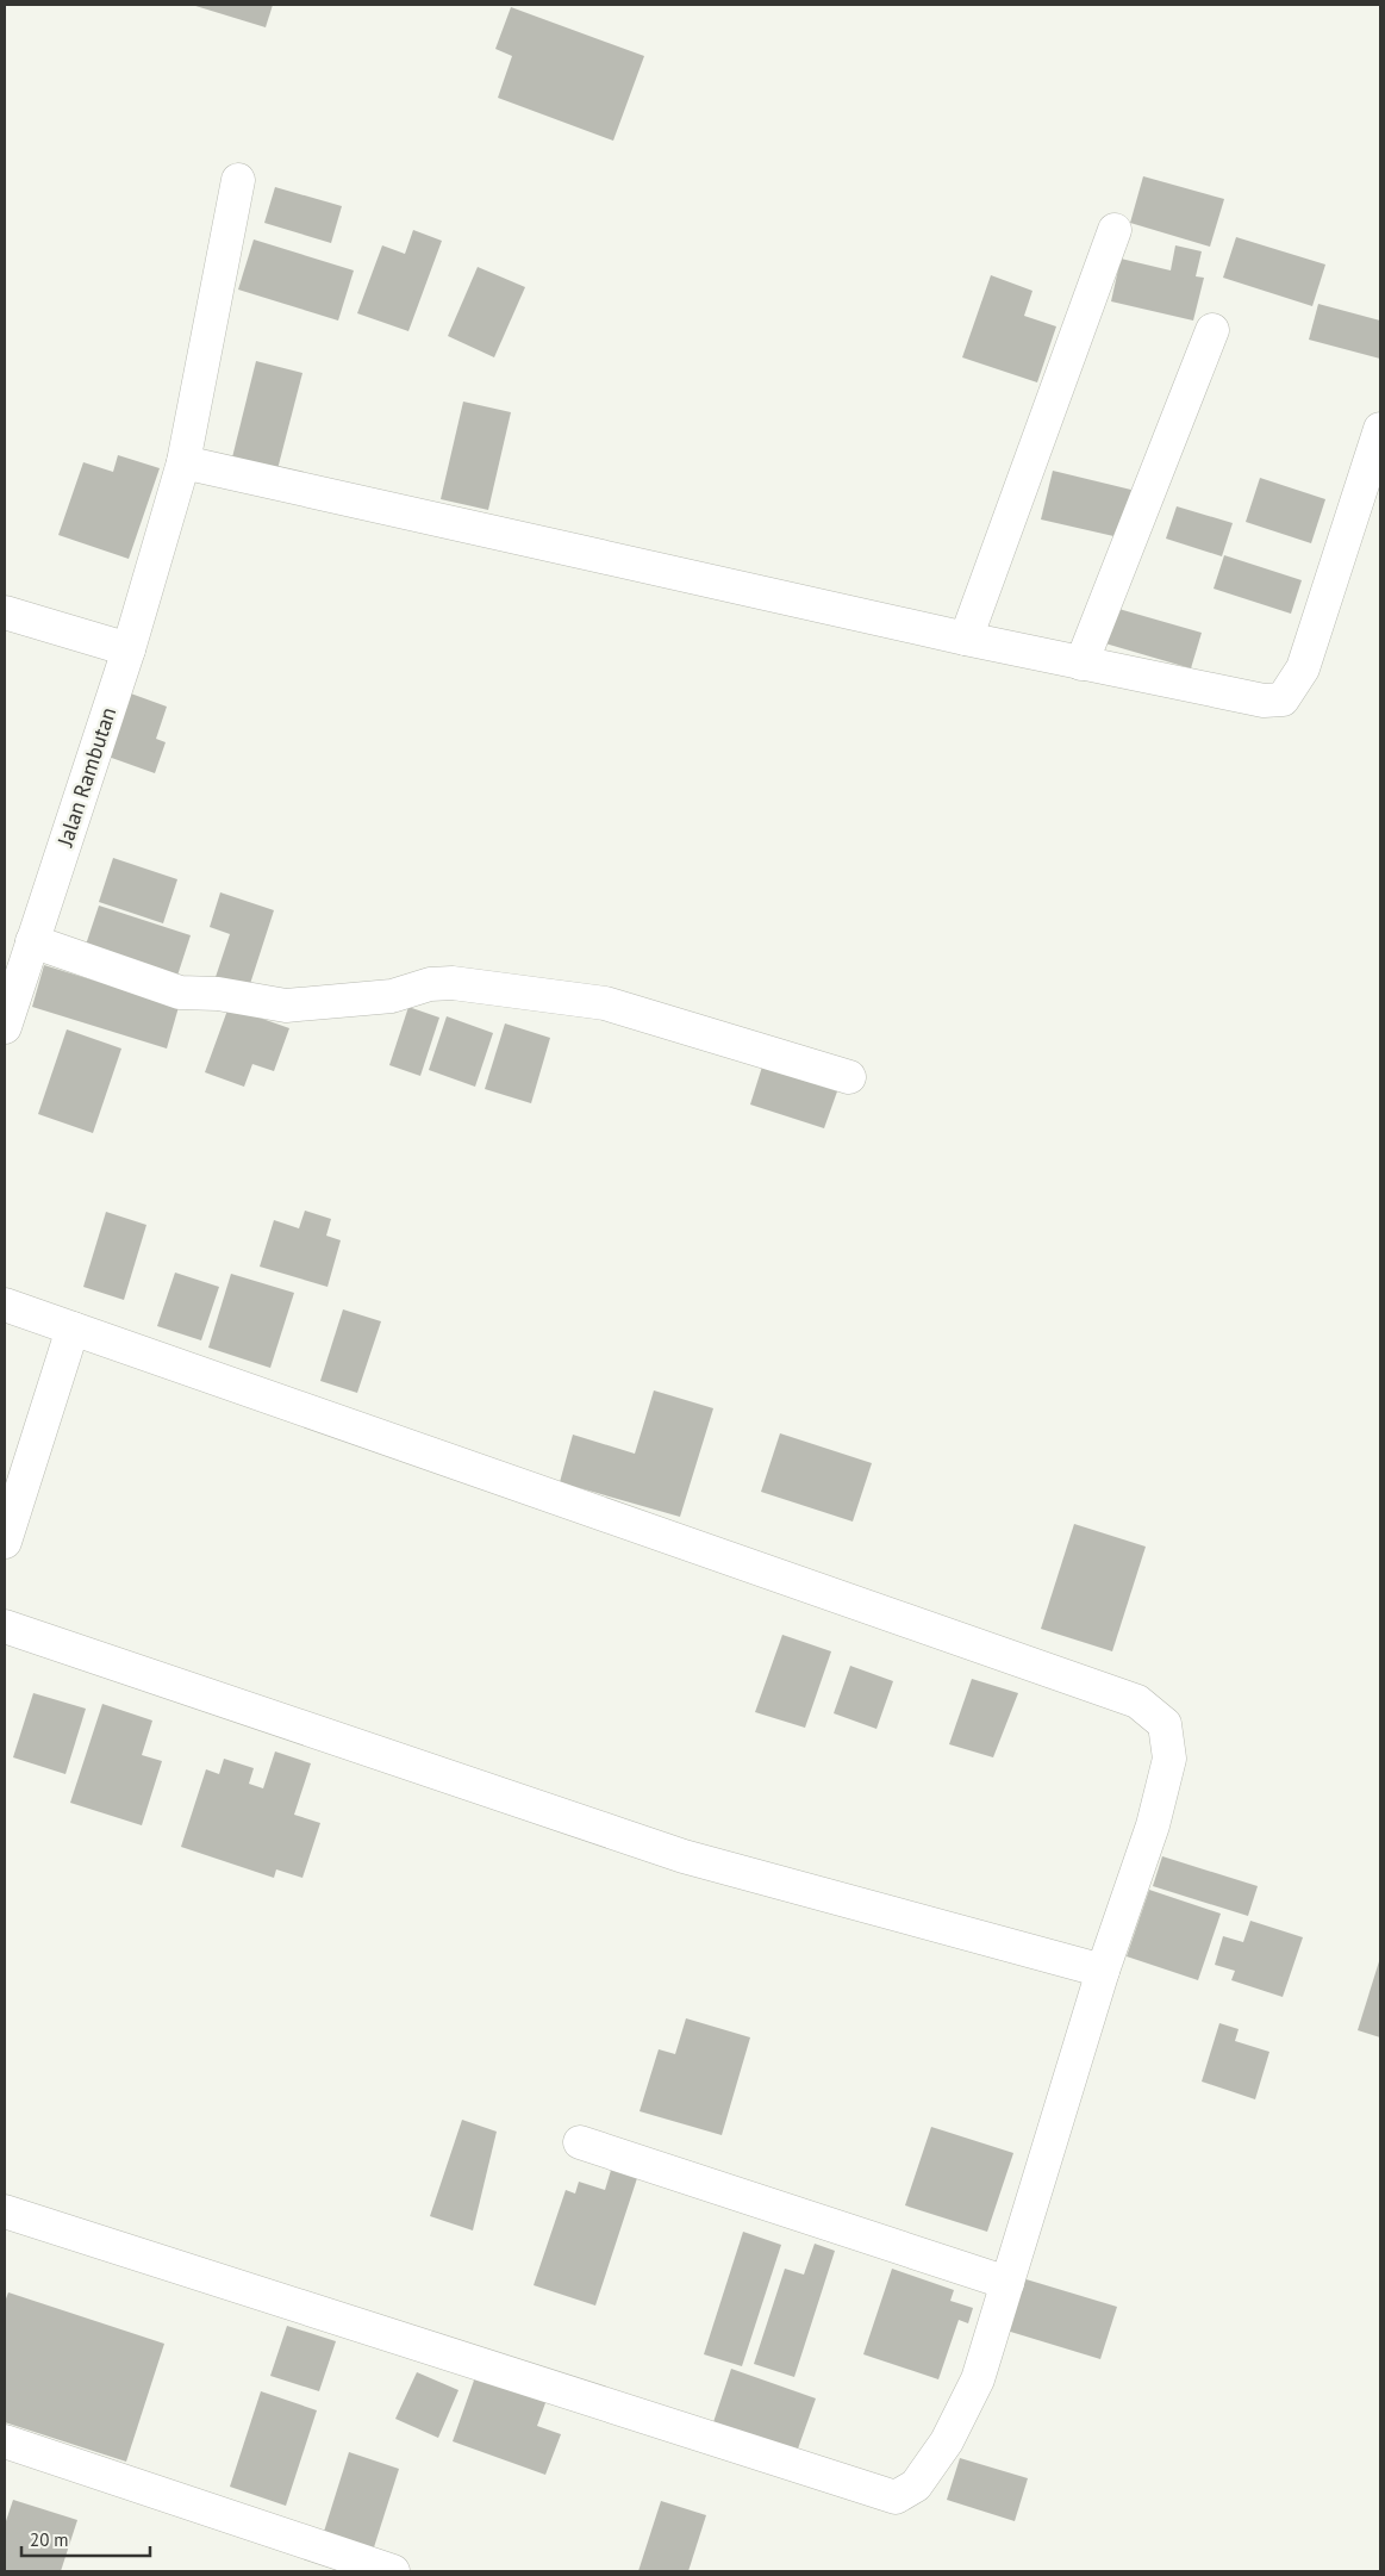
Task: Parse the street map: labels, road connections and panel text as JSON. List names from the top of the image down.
{
  "streets": {
    "street": ["Jalan Rambutan"]
  },
  "scale_bar": "20 m"
}
